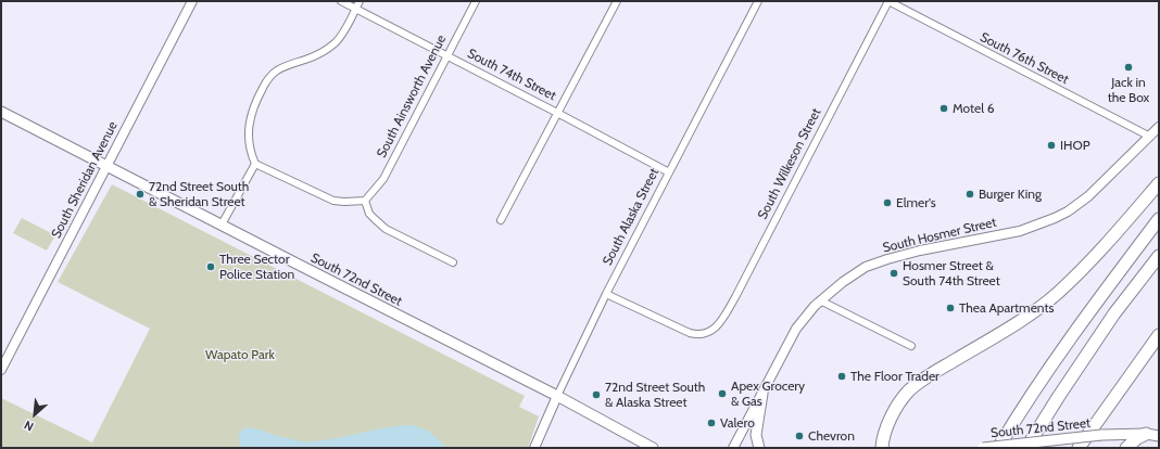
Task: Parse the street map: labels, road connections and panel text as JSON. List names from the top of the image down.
{
  "streets": {
    "main road": [
      "South Sheridan Avenue",
      "South Alaska Street",
      "South Hosmer Street",
      "South 72nd Street"
    ],
    "street": [
      "South 76th Street",
      "South 74th Street",
      "South Ainsworth Avenue",
      "South Wilkeson Street"
    ]
  },
  "crossings": [
    ["South 76th Street", "South Wilkeson Street"],
    ["South 76th Street", "South Hosmer Street"],
    ["South 74th Street", "South Ainsworth Avenue"],
    ["South 74th Street", "South Alaska Street"],
    ["South Wilkeson Street", "South Alaska Street"],
    ["South Sheridan Avenue", "South 72nd Street"],
    ["South Alaska Street", "South 72nd Street"]
  ],
  "parks": ["Wapato Park"],
  "places": [
    "Jack in the Box",
    "Motel 6",
    "IHOP",
    "72nd Street South & Sheridan Street",
    "Burger King",
    "Elmer's",
    "Three Sector Police Station",
    "Hosmer Street & South 74th Street",
    "Thea Apartments",
    "The Floor Trader",
    "Apex Grocery & Gas",
    "72nd Street South & Alaska Street",
    "Valero",
    "Chevron"
  ],
  "north": "bottom left"
}
